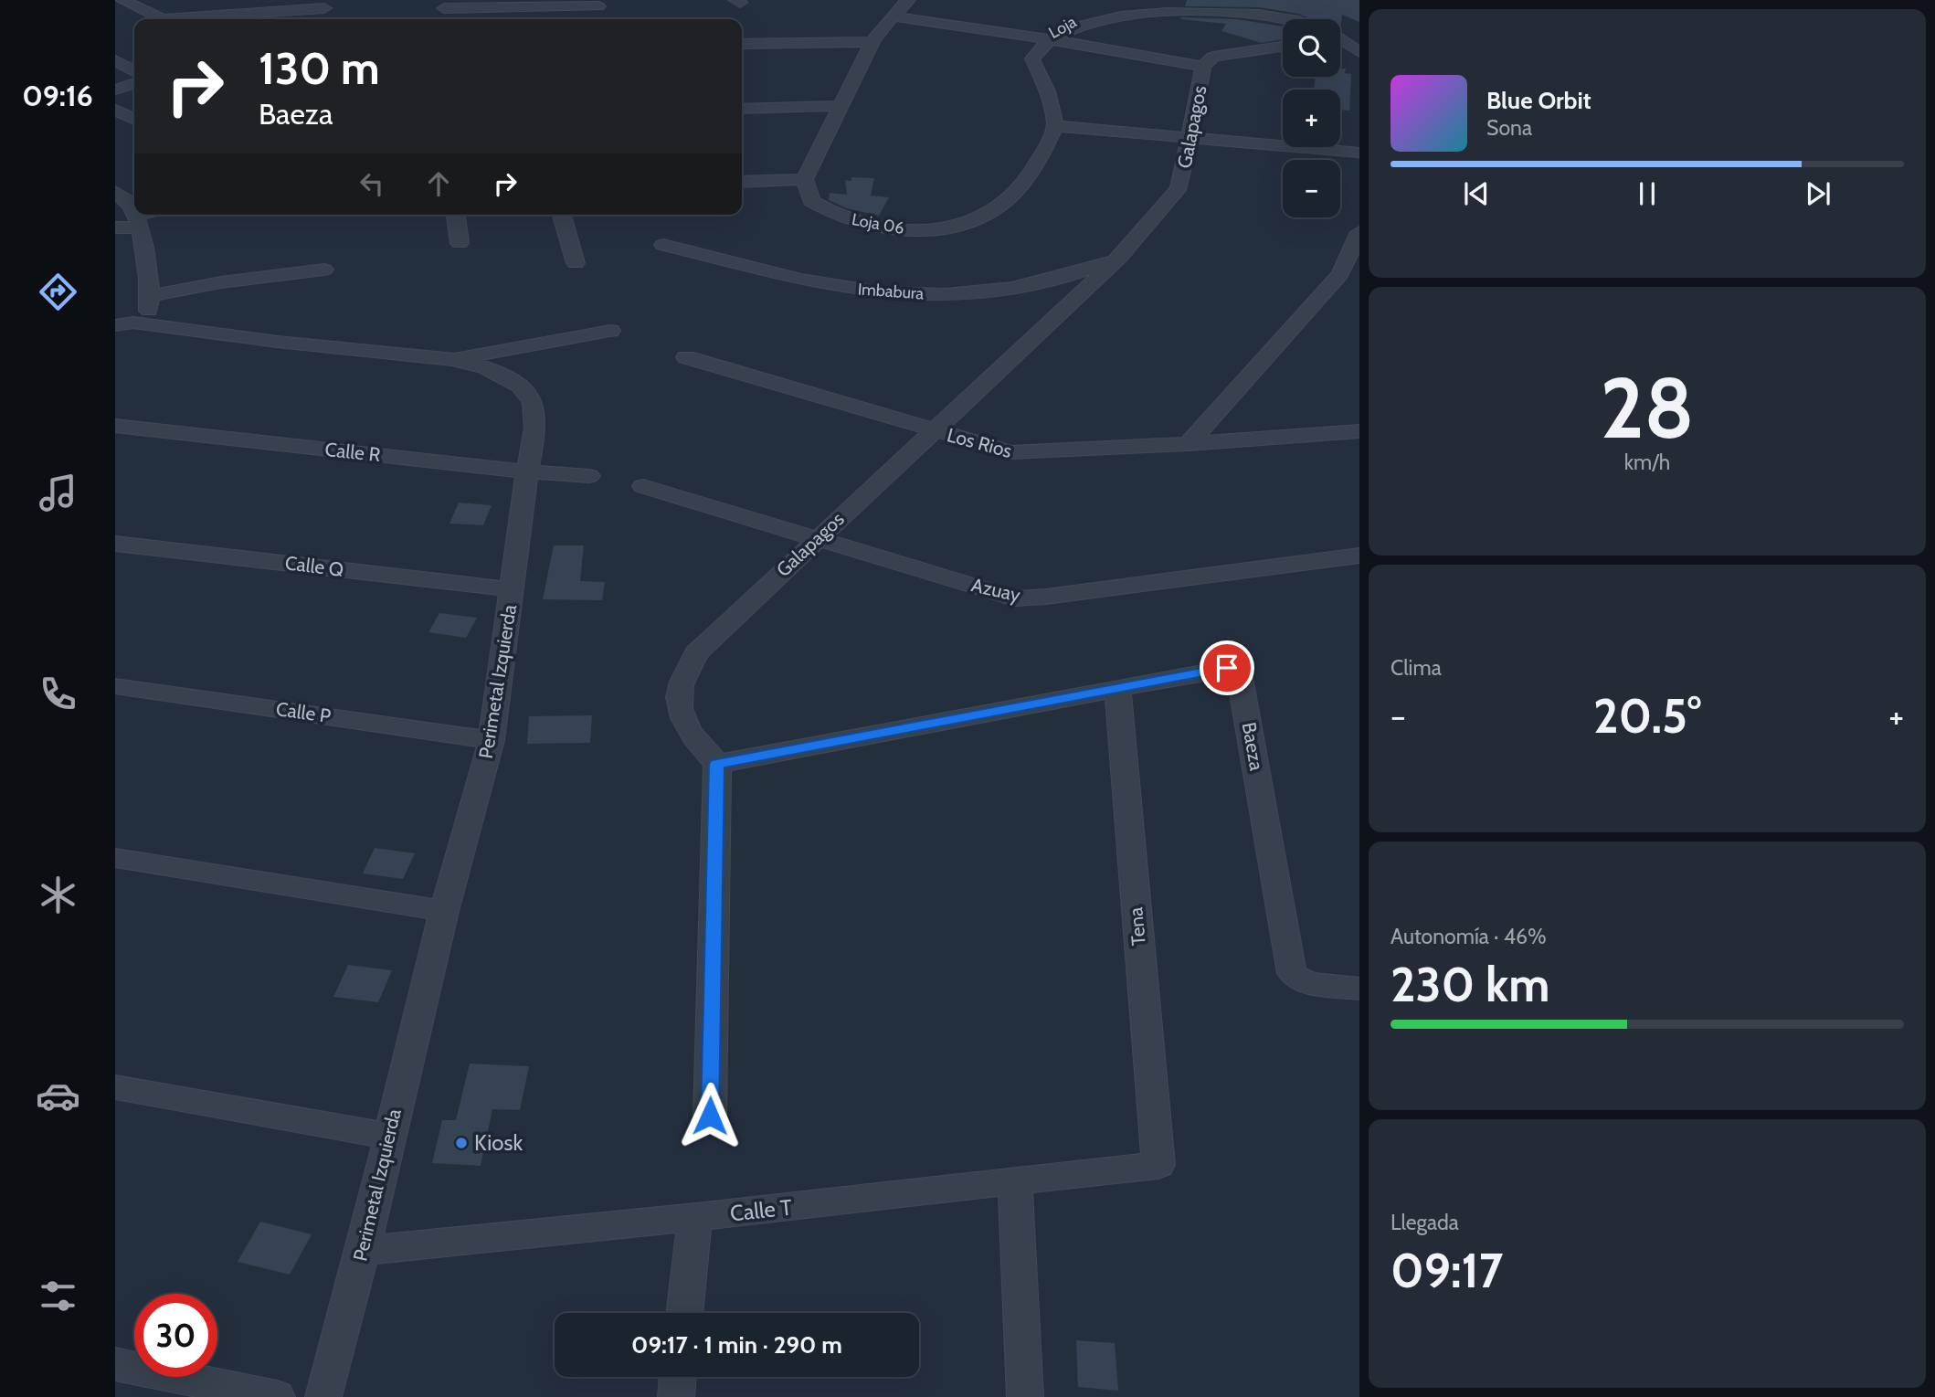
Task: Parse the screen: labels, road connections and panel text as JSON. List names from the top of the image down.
{
  "streets": {
    "street": [
      "Loja",
      "Galapagos",
      "Loja 06",
      "Imbabura",
      "Los Rios",
      "Calle R",
      "Calle Q",
      "Azuay",
      "Perimetal Izquierda",
      "Calle P",
      "Baeza",
      "Tena",
      "Calle T"
    ]
  },
  "crossings": [
    ["Loja", "Loja 06"],
    ["Galapagos", "Imbabura"],
    ["Galapagos", "Los Rios"],
    ["Galapagos", "Azuay"],
    ["Galapagos", "Baeza"],
    ["Calle R", "Perimetal Izquierda"],
    ["Calle Q", "Perimetal Izquierda"],
    ["Perimetal Izquierda", "Calle P"],
    ["Perimetal Izquierda", "Calle T"],
    ["Baeza", "Tena"],
    ["Tena", "Calle T"]
  ],
  "places": ["Kiosk"],
  "page": {
    "tabs": "09:16",
    "map_buttons": ["+", "−"],
    "turn": ["130 m", "Baeza"],
    "song": ["Blue Orbit", "Sona"],
    "tile": [
      ["28", "km/h"],
      "Clima",
      ["Autonomía · 46%", "230 km"],
      ["Llegada", "09:17"]
    ],
    "heat": ["−", "20.5°", "+"],
    "limit": "30",
    "trip": "09:17 · 1 min · 290 m"
  }
}
